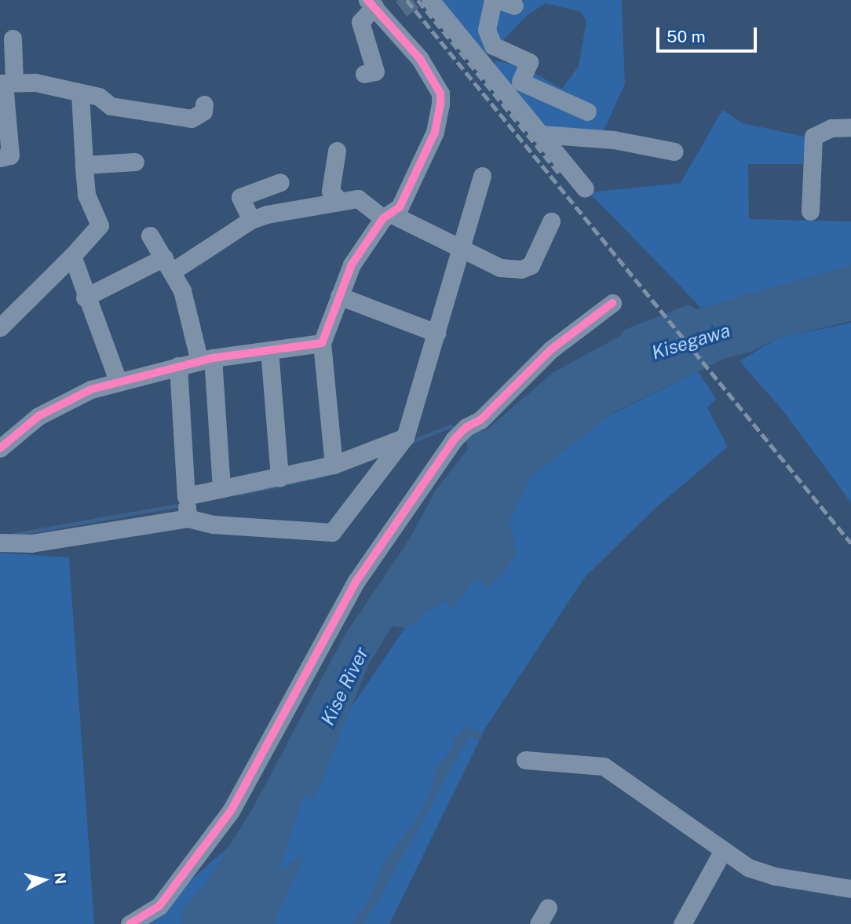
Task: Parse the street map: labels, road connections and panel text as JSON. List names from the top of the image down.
{
  "water": ["Kisegawa", "Kise River"],
  "scale_bar": "50 m",
  "north": "right"
}
